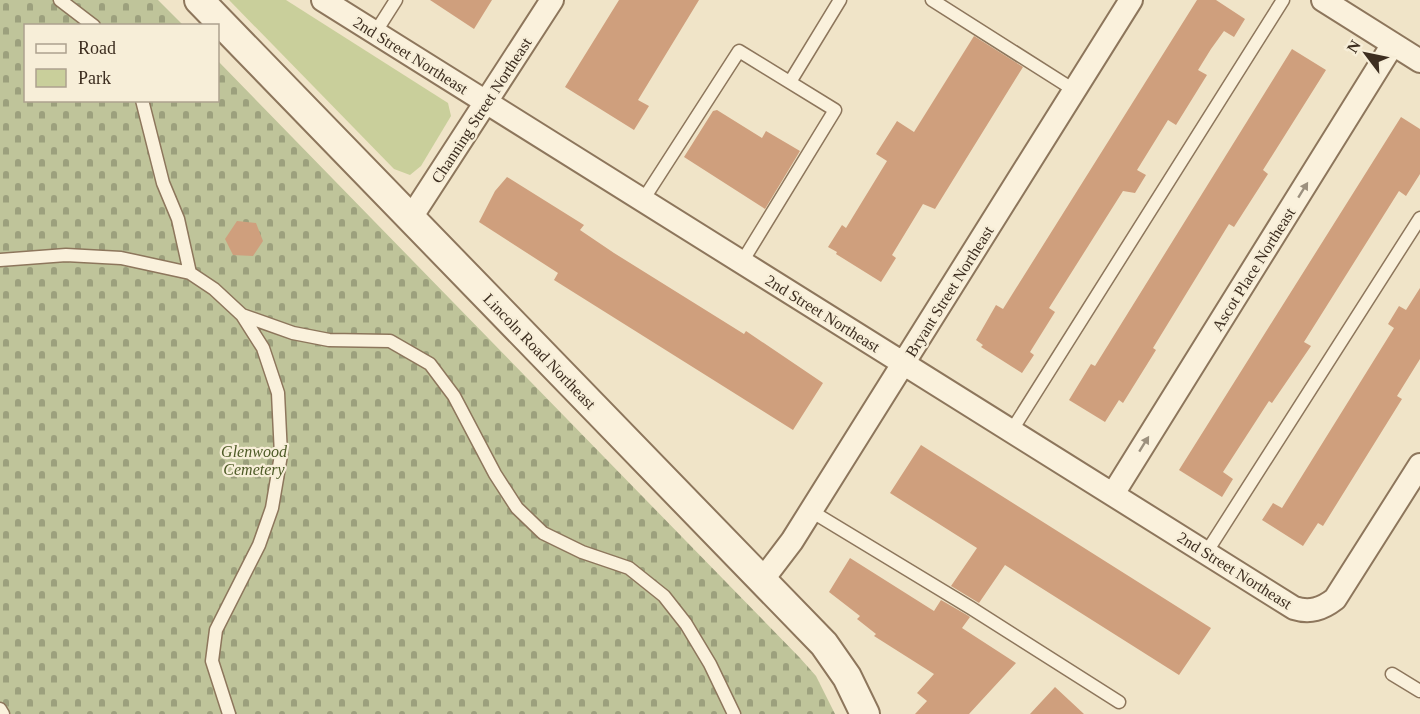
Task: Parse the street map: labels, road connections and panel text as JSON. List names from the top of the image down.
{
  "streets": {
    "street": [
      "2nd Street Northeast",
      "Channing Street Northeast",
      "Ascot Place Northeast",
      "Bryant Street Northeast",
      "Lincoln Road Northeast"
    ]
  },
  "crossings": [
    ["2nd Street Northeast", "Channing Street Northeast"],
    ["2nd Street Northeast", "Ascot Place Northeast"],
    ["2nd Street Northeast", "Bryant Street Northeast"],
    ["Channing Street Northeast", "Lincoln Road Northeast"],
    ["Bryant Street Northeast", "Lincoln Road Northeast"]
  ],
  "one_way": ["Ascot Place Northeast"],
  "parks": ["Glenwood Cemetery"],
  "legend": ["Road", "Park"],
  "north": "top left"
}
